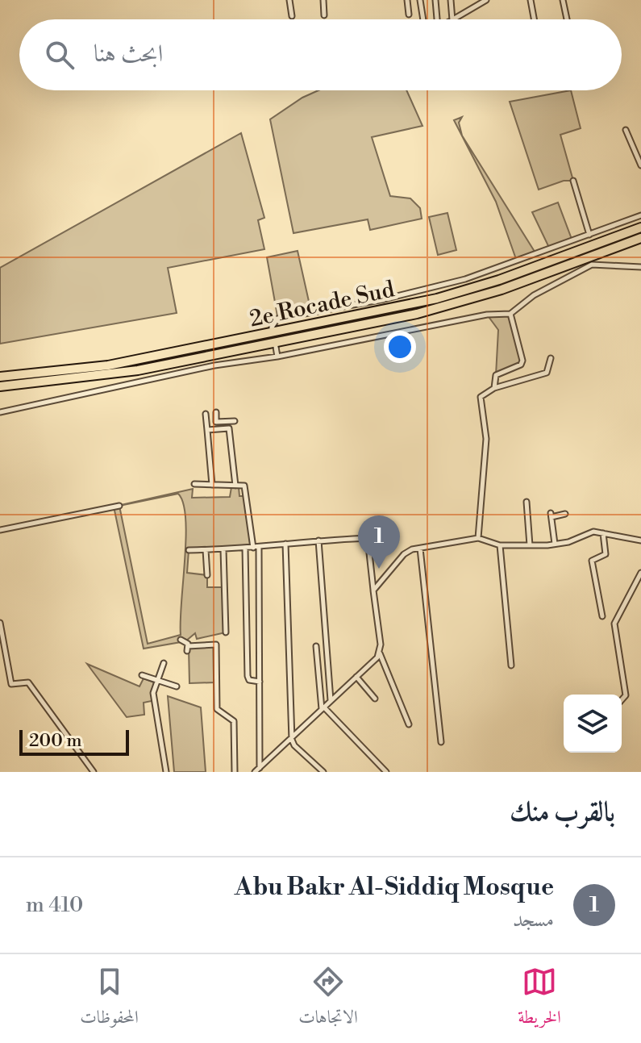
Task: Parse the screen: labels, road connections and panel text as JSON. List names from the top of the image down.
{
  "streets": {
    "highway": ["2e Rocade Sud"]
  },
  "scale_bar": "200 m",
  "page": {
    "search": "ابحث هنا",
    "pins": "1",
    "scale": "200 m",
    "heading": "بالقرب منك",
    "list": [
      {
        "mark": "1",
        "name": "Abu Bakr Al-Siddiq Mosque",
        "note": "مسجد",
        "value": "410 m"
      }
    ],
    "nav": ["الخريطة", "الاتجاهات", "المحفوظات"]
  }
}
